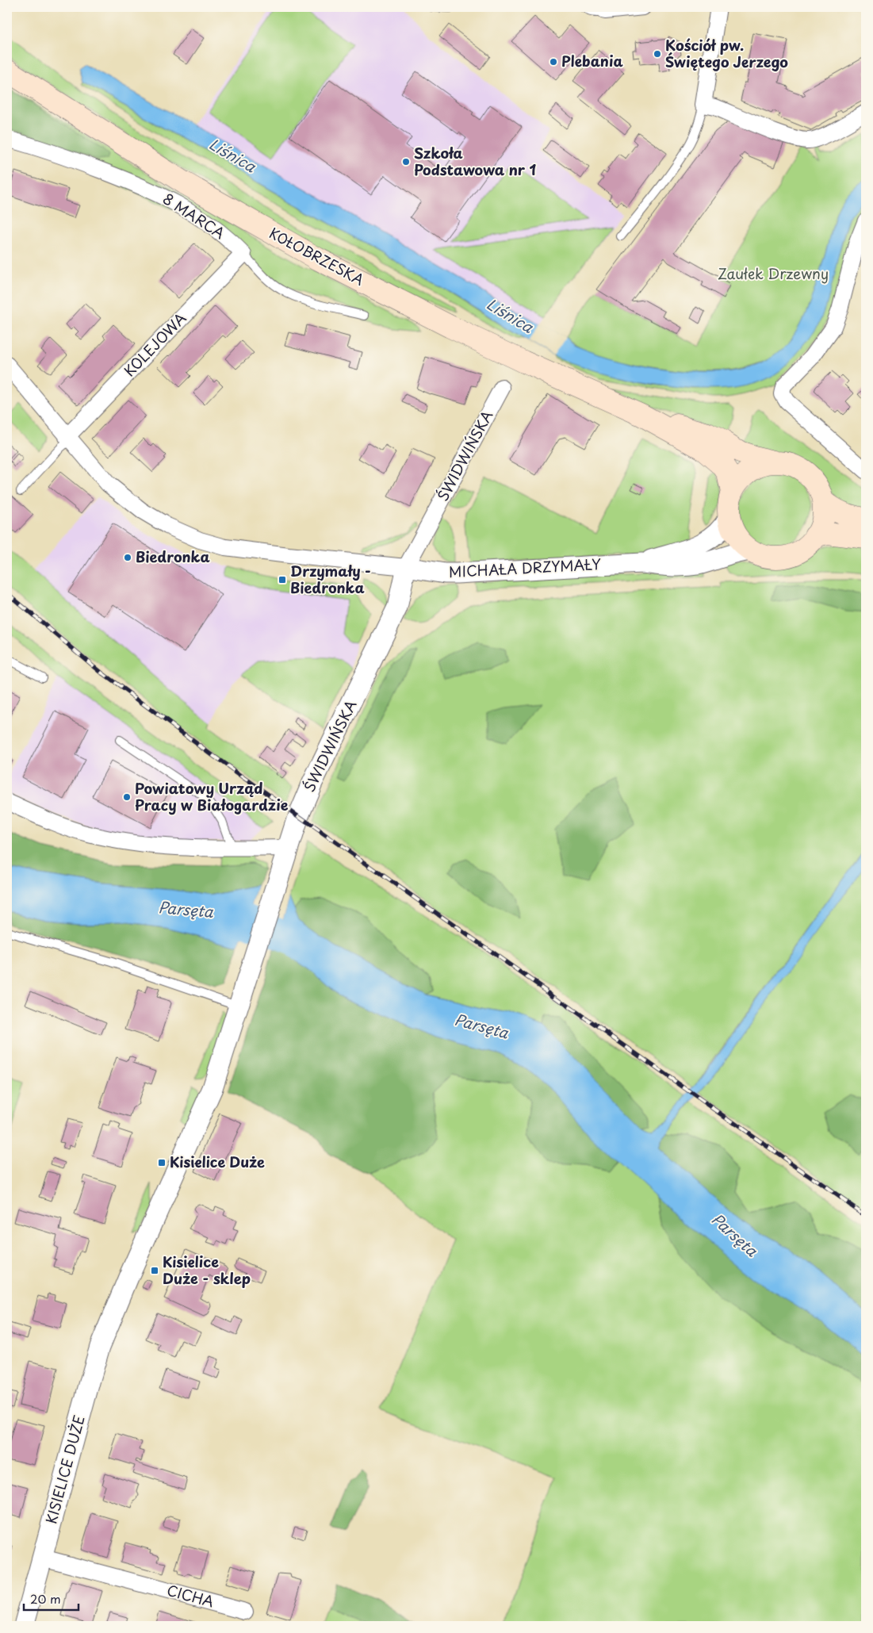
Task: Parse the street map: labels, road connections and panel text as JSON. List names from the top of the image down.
{
  "streets": {
    "main road": ["KOŁOBRZESKA"],
    "street": [
      "8 MARCA",
      "KOLEJOWA",
      "ŚWIDWIŃSKA",
      "MICHAŁA DRZYMAŁY",
      "KISIELICE DUŻE",
      "CICHA"
    ]
  },
  "crossings": [
    ["8 MARCA", "KOLEJOWA"],
    ["KOŁOBRZESKA", "MICHAŁA DRZYMAŁY"],
    ["KOLEJOWA", "MICHAŁA DRZYMAŁY"],
    ["ŚWIDWIŃSKA", "MICHAŁA DRZYMAŁY"],
    ["ŚWIDWIŃSKA", "KISIELICE DUŻE"],
    ["KISIELICE DUŻE", "CICHA"]
  ],
  "water": ["Liśnica", "Parsęta"],
  "parks": ["Zaułek Drzewny"],
  "places": {
    "other": [
      "Kościół pw. Świętego Jerzego",
      "Plebania",
      "Szkoła Podstawowa nr 1",
      "Biedronka",
      "Powiatowy Urząd Pracy w Białogardzie"
    ],
    "transit": ["Drzymały - Biedronka", "Kisielice Duże", "Kisielice Duże - sklep"]
  },
  "scale_bar": "20 m"
}
